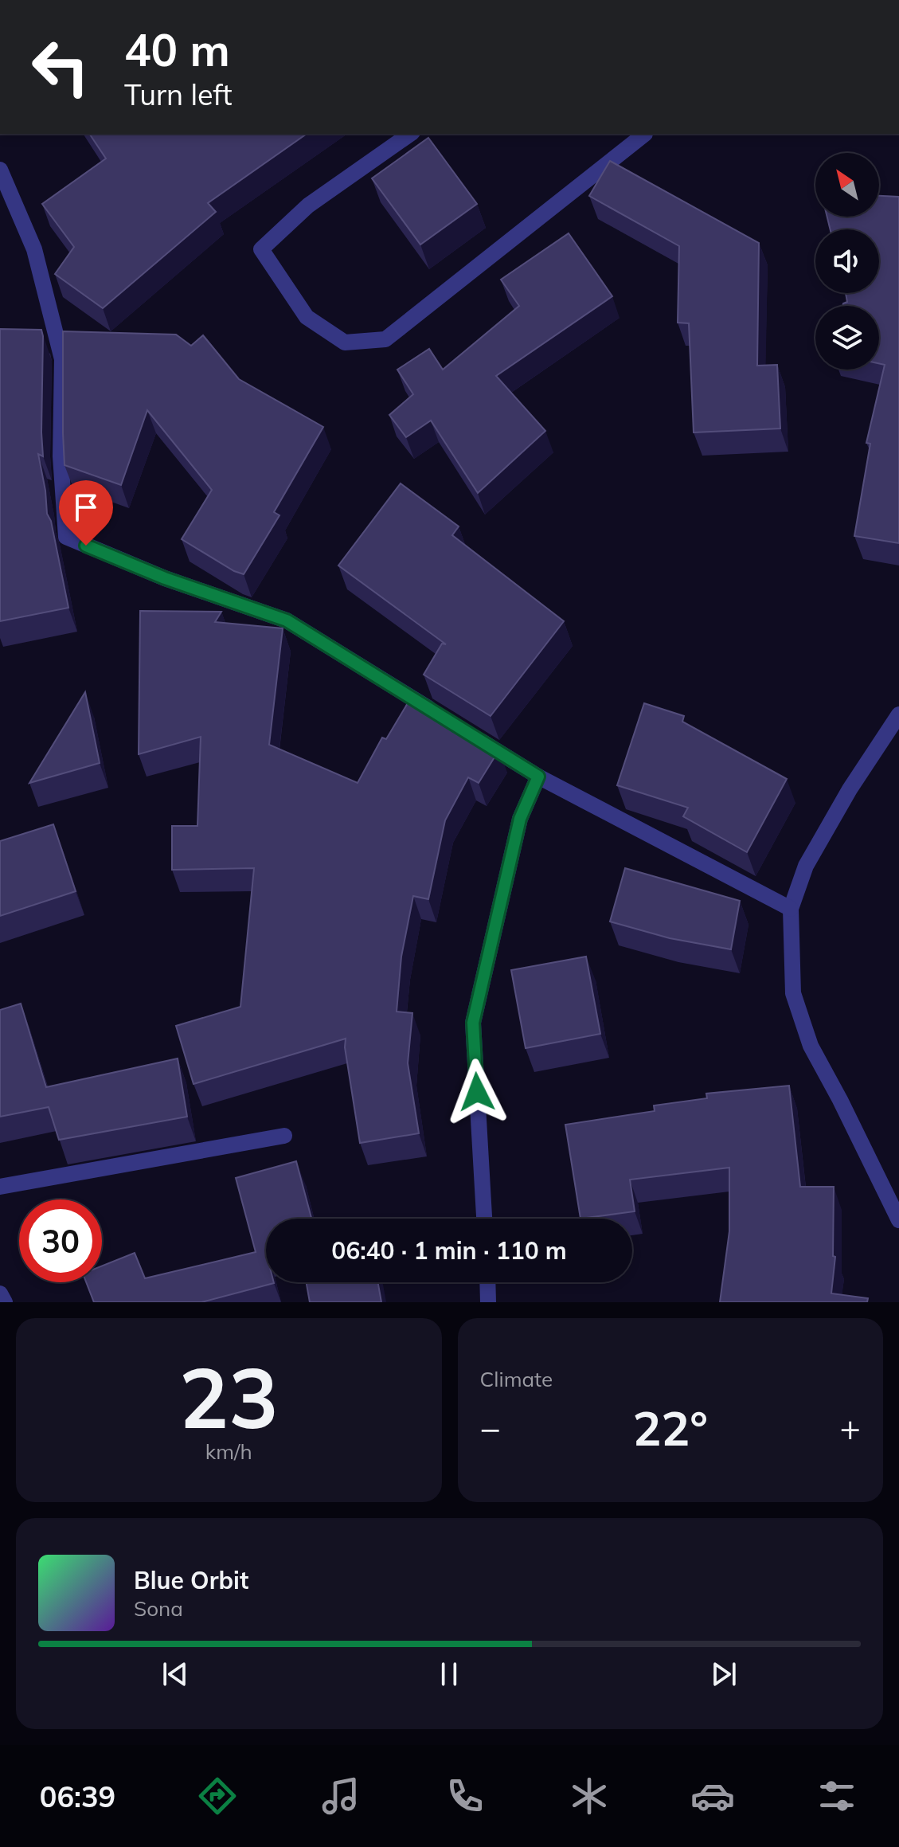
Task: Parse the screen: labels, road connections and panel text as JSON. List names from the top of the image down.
{
  "north": "top left",
  "page": {
    "turn": ["40 m", "Turn left"],
    "limit": "30",
    "trip": "06:40 · 1 min · 110 m",
    "tile": [
      ["23", "km/h"],
      "Climate"
    ],
    "heat": ["−", "22°", "+"],
    "song": ["Blue Orbit", "Sona"],
    "tabs": "06:39"
  }
}
